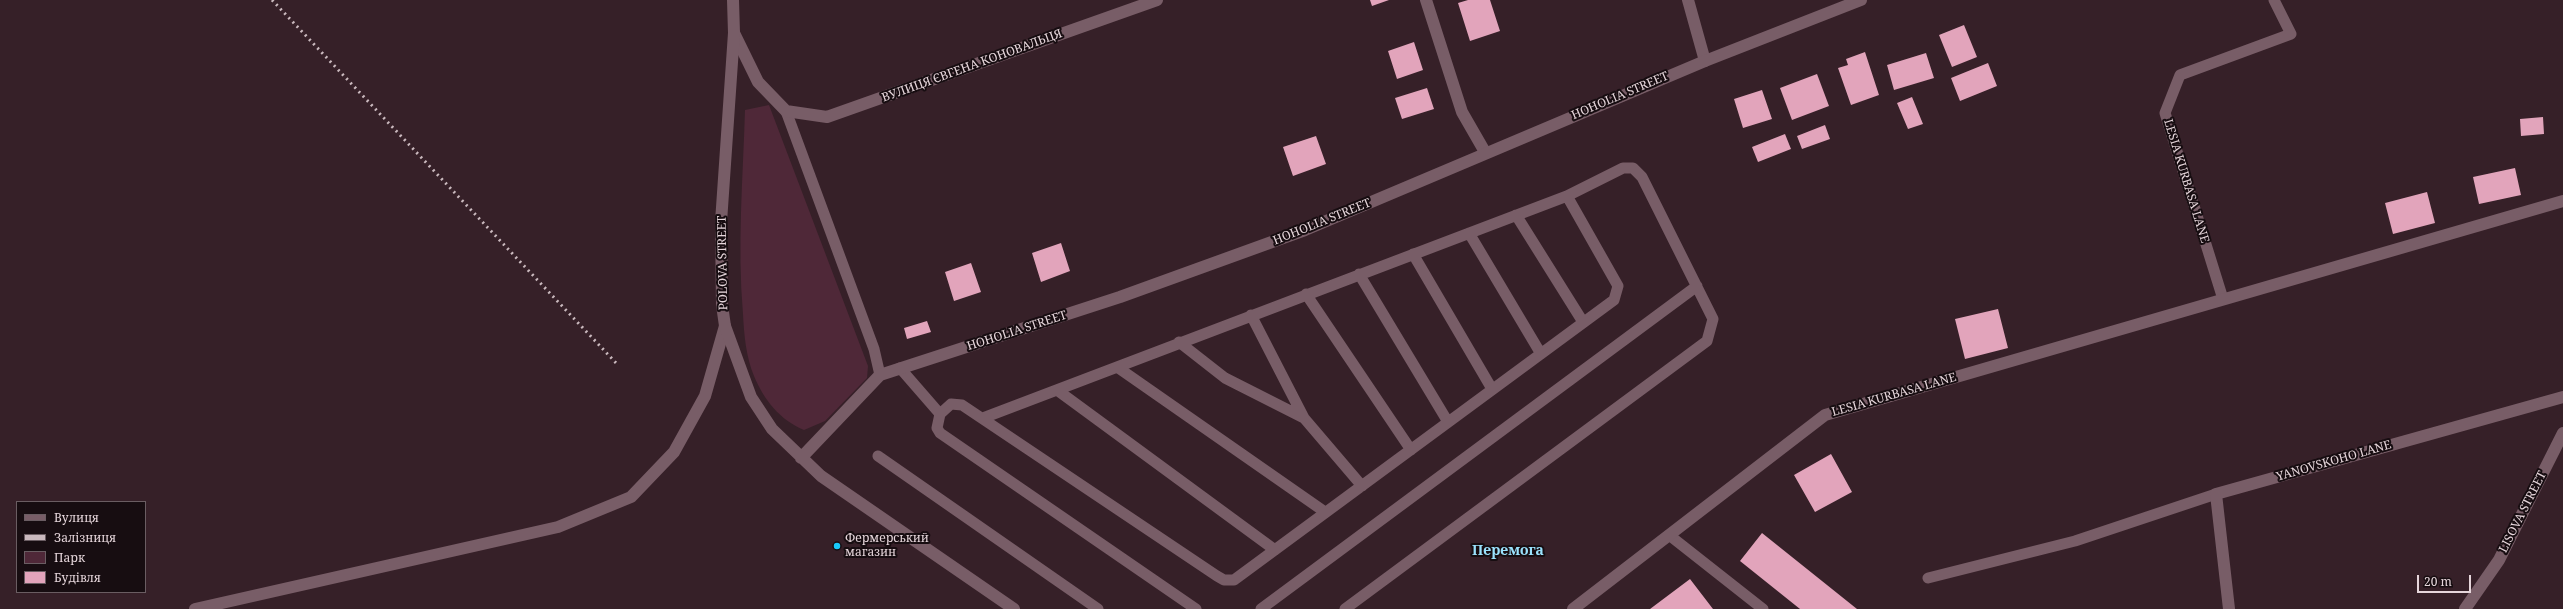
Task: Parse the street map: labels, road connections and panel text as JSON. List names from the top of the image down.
{
  "streets": {
    "street": [
      "ВУЛИЦЯ ЄВГЕНА КОНОВАЛЬЦЯ",
      "HOHOLIA STREET",
      "LESIA KURBASA LANE",
      "POLOVA STREET",
      "YANOVSKOHO LANE",
      "LISOVA STREET"
    ]
  },
  "crossings": [
    ["HOHOLIA STREET", "POLOVA STREET"]
  ],
  "districts": ["Перемога"],
  "places": ["Фермерський магазин"],
  "legend": [
    "Вулиця",
    "Залізниця",
    "Парк",
    "Будівля"
  ],
  "scale_bar": "20 m"
}
